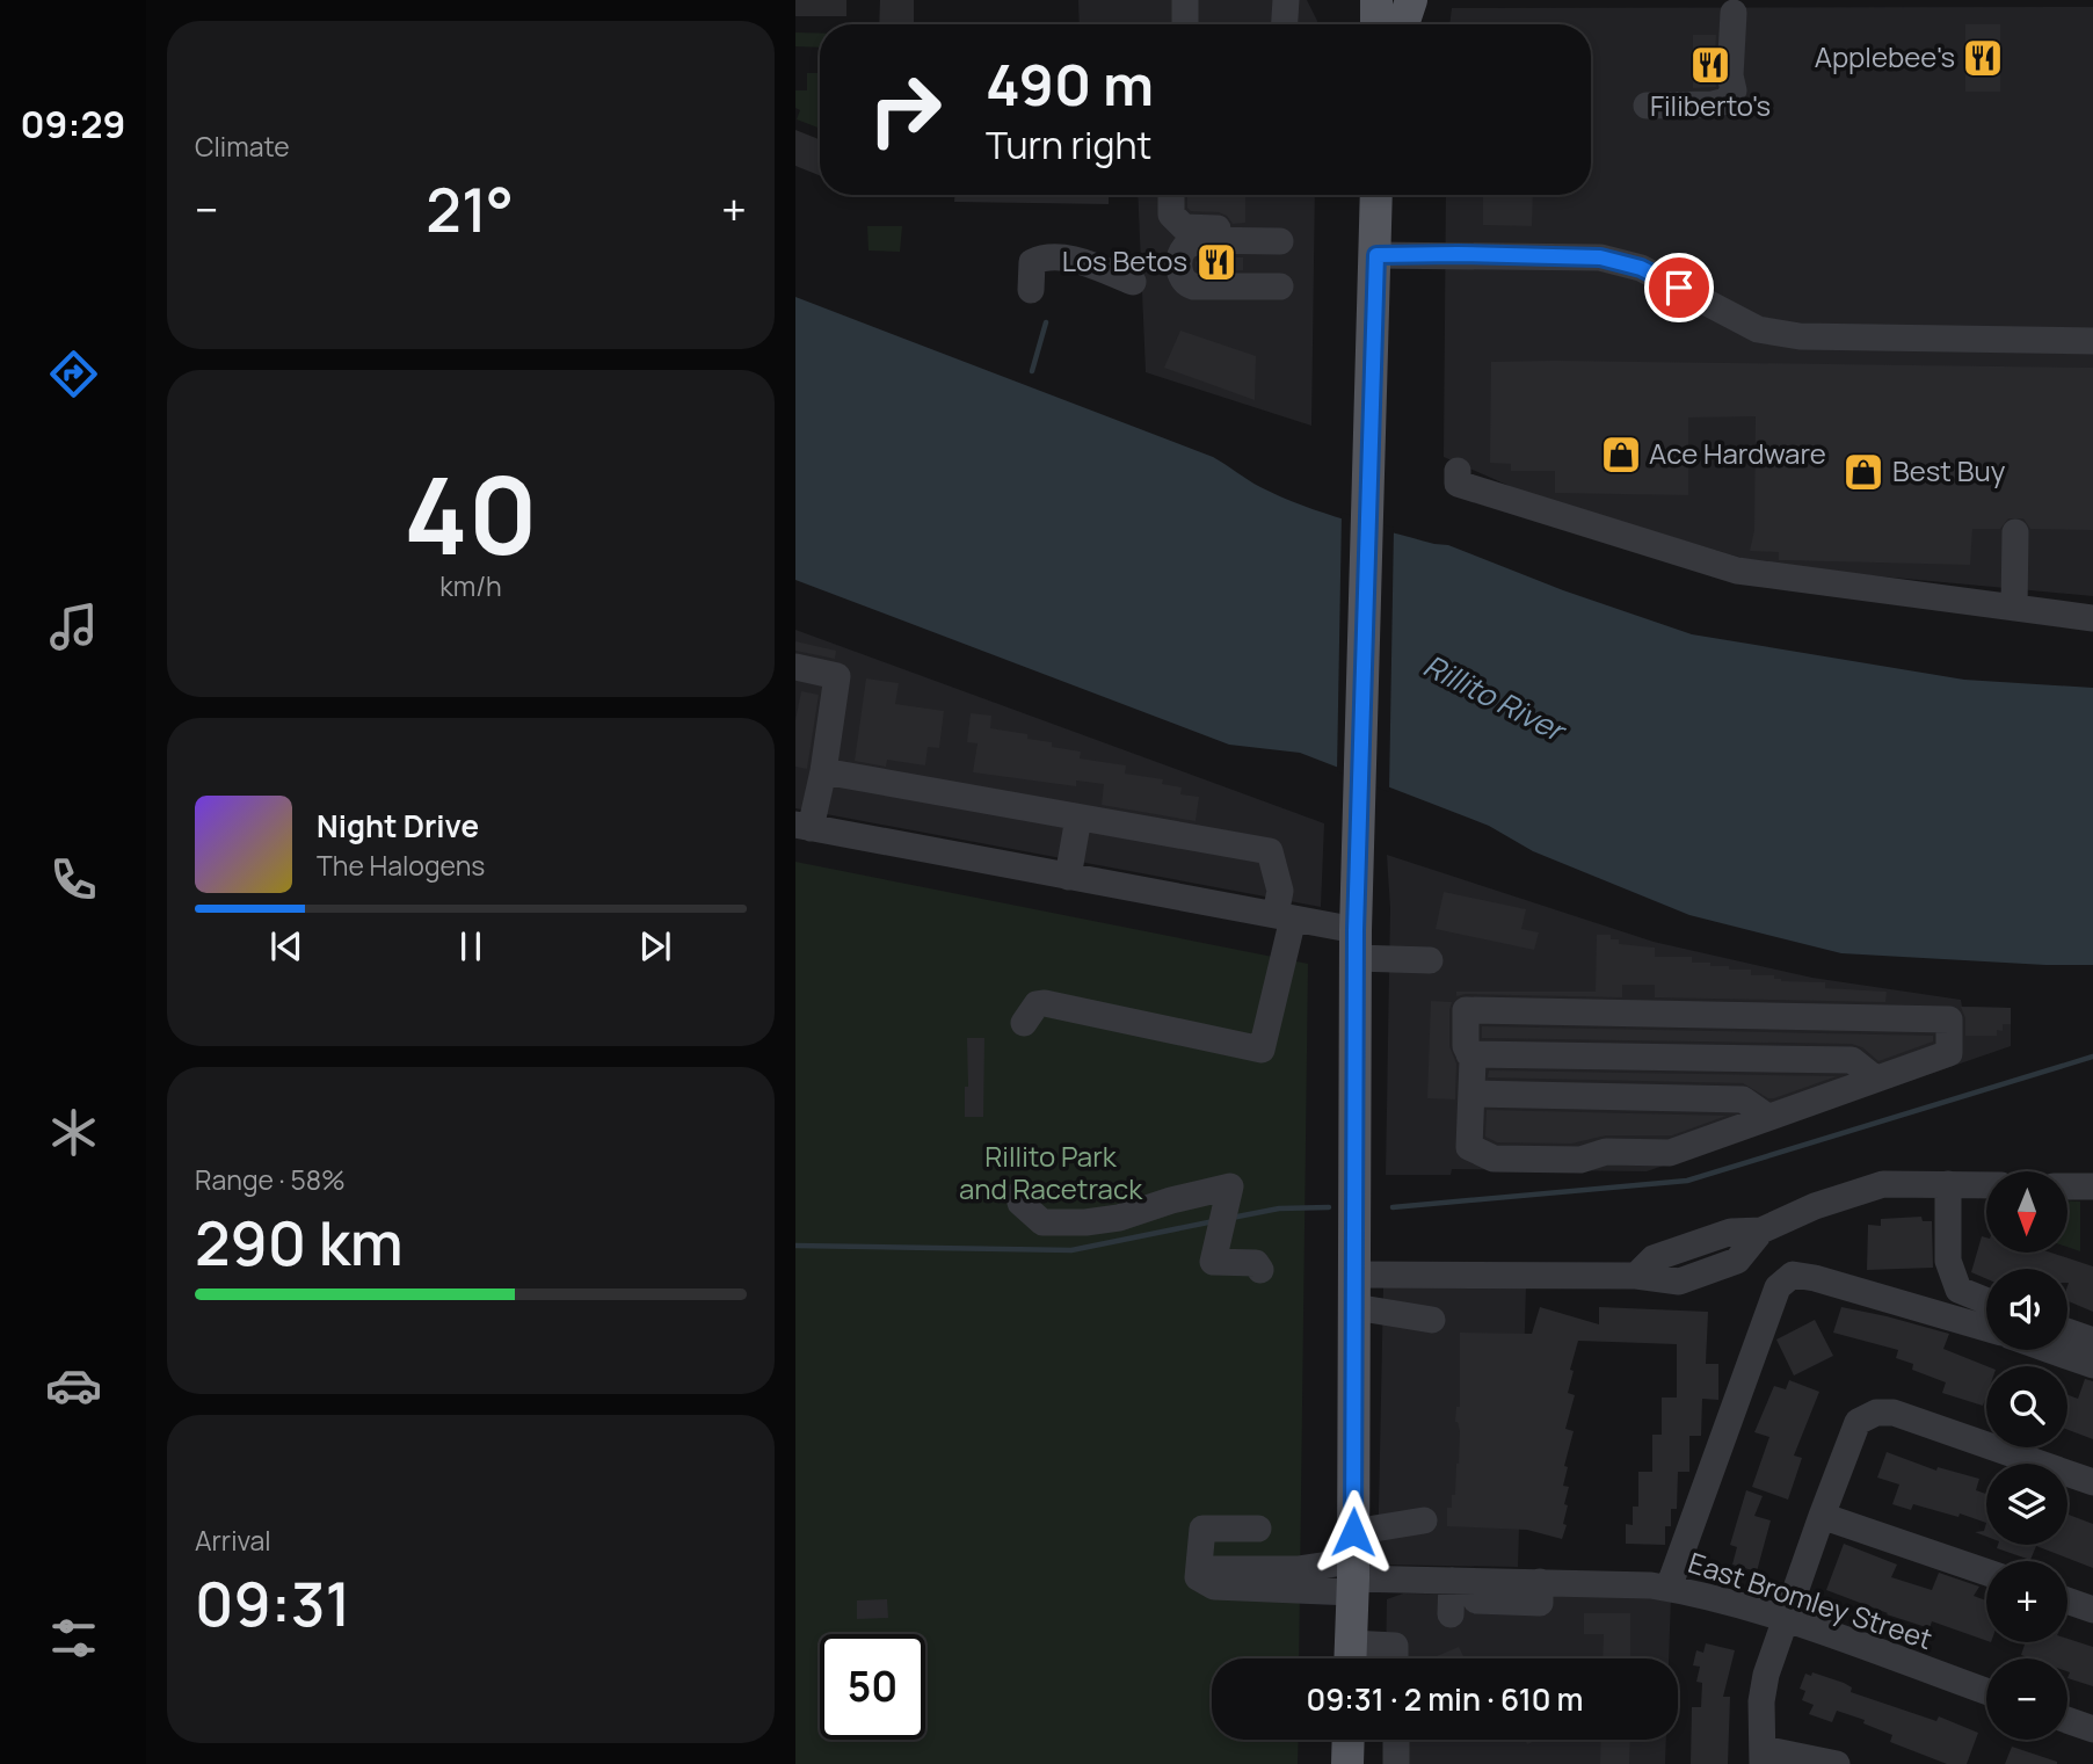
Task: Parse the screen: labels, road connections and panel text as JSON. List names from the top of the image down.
{
  "streets": {
    "street": ["East Bromley Street"]
  },
  "water": ["Rillito River"],
  "parks": ["Rillito Park and Racetrack"],
  "places": {
    "restaurant": ["Applebee's", "Filiberto's", "Los Betos"],
    "shop": ["Ace Hardware", "Best Buy"]
  },
  "north": "bottom",
  "page": {
    "tabs": "09:29",
    "tile": [
      "Climate",
      ["40", "km/h"],
      ["Range · 58%", "290 km"],
      ["Arrival", "09:31"]
    ],
    "turn": ["490 m", "Turn right"],
    "heat": ["−", "21°", "+"],
    "song": ["Night Drive", "The Halogens"],
    "map_buttons": ["+", "−"],
    "limit": "50",
    "trip": "09:31 · 2 min · 610 m"
  }
}
